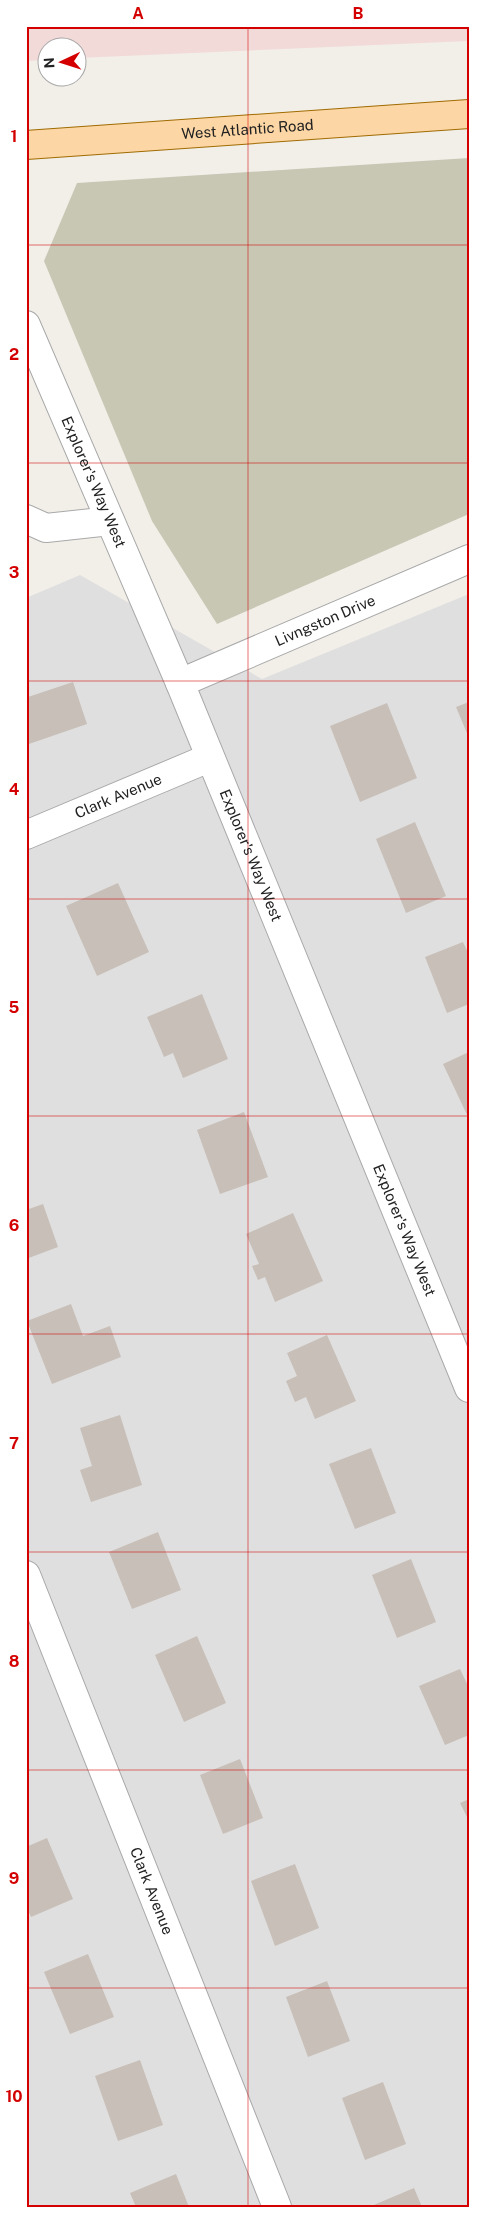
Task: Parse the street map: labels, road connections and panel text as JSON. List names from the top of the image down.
{
  "streets": {
    "main road": ["West Atlantic Road"],
    "street": ["Explorer's Way West", "Livngston Drive", "Clark Avenue"]
  },
  "crossings": [
    ["Explorer's Way West", "Livngston Drive"],
    ["Explorer's Way West", "Clark Avenue"]
  ],
  "north": "left",
  "grid": {
    "columns": ["A", "B"],
    "rows": [
      "1",
      "2",
      "3",
      "4",
      "5",
      "6",
      "7",
      "8",
      "9",
      "10"
    ]
  }
}
